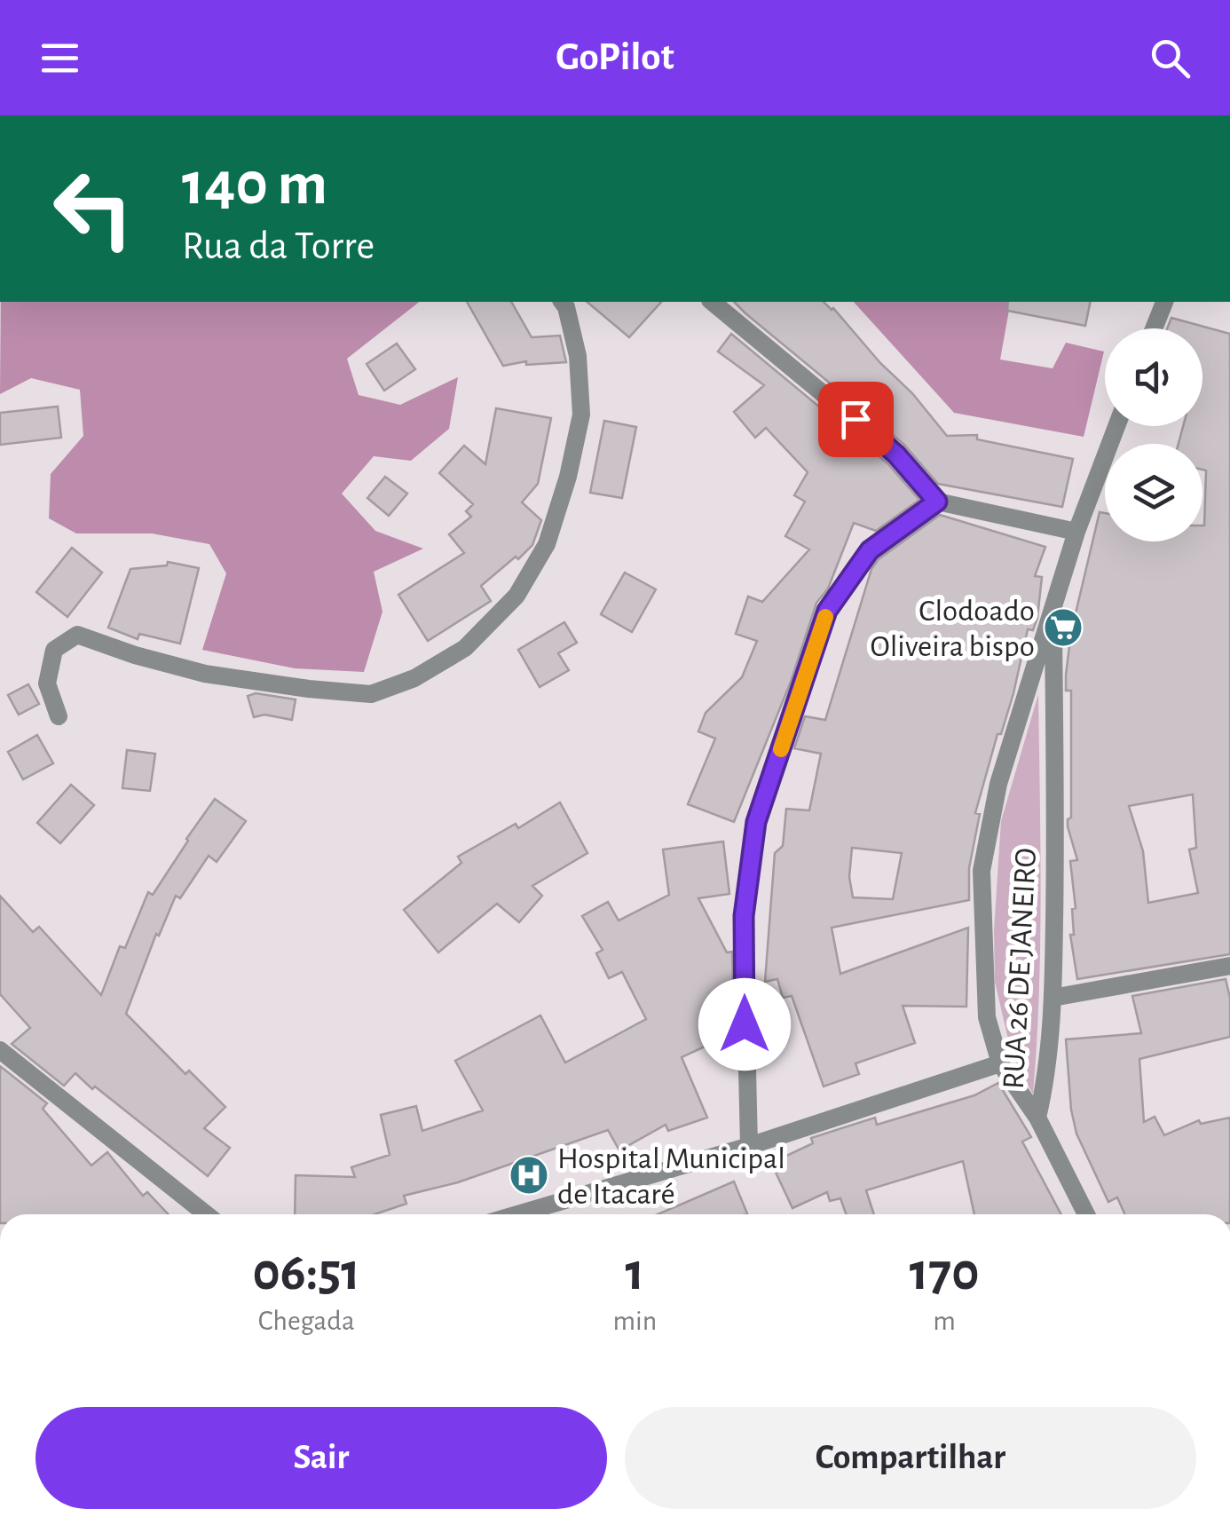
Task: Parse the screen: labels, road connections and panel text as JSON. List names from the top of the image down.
{
  "streets": {
    "street": ["RUA 26 DE JANEIRO"]
  },
  "places": {
    "supermarket": ["Clodoado Oliveira bispo"],
    "hospital": ["Hospital Municipal de Itacaré"]
  },
  "page": {
    "header": "GoPilot",
    "turn": ["140 m", "Rua da Torre"],
    "eta": [
      "06:51",
      "Chegada",
      "1",
      "min",
      "170",
      "m"
    ],
    "buttons": ["Sair", "Compartilhar"]
  }
}
